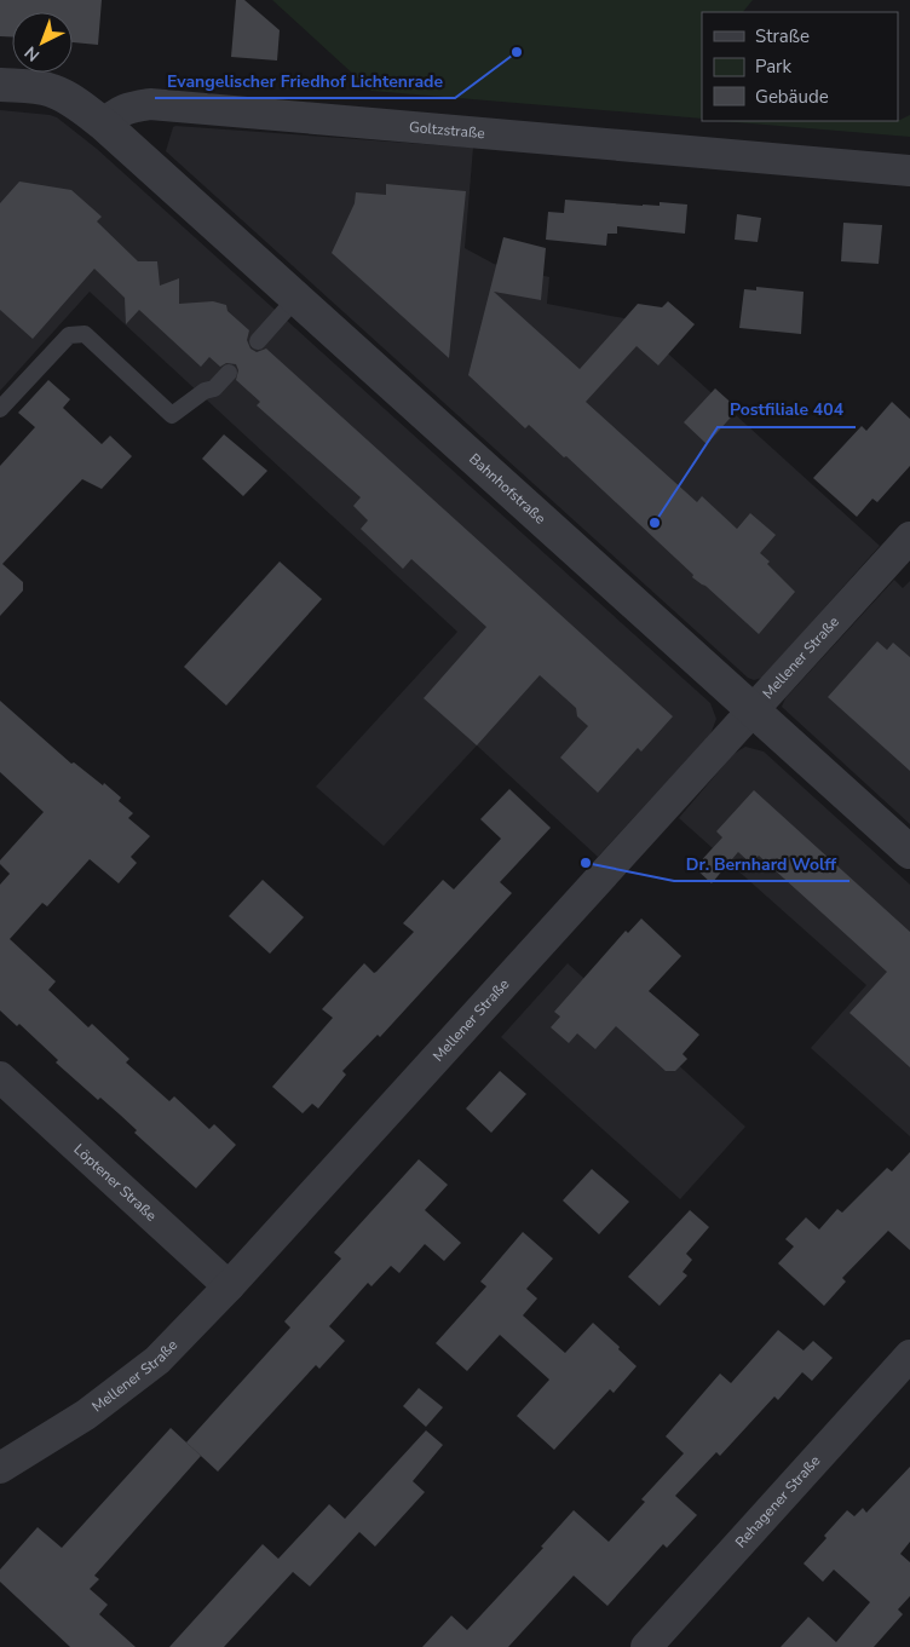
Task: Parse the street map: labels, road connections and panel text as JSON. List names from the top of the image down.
{
  "streets": {
    "street": [
      "Goltzstraße",
      "Bahnhofstraße",
      "Mellener Straße",
      "Löptener Straße",
      "Rehagener Straße"
    ]
  },
  "crossings": [
    ["Goltzstraße", "Bahnhofstraße"],
    ["Bahnhofstraße", "Mellener Straße"],
    ["Mellener Straße", "Löptener Straße"]
  ],
  "places": ["Evangelischer Friedhof Lichtenrade", "Postfiliale 404", "Dr. Bernhard Wolff"],
  "legend": ["Straße", "Park", "Gebäude"],
  "north": "bottom left"
}
